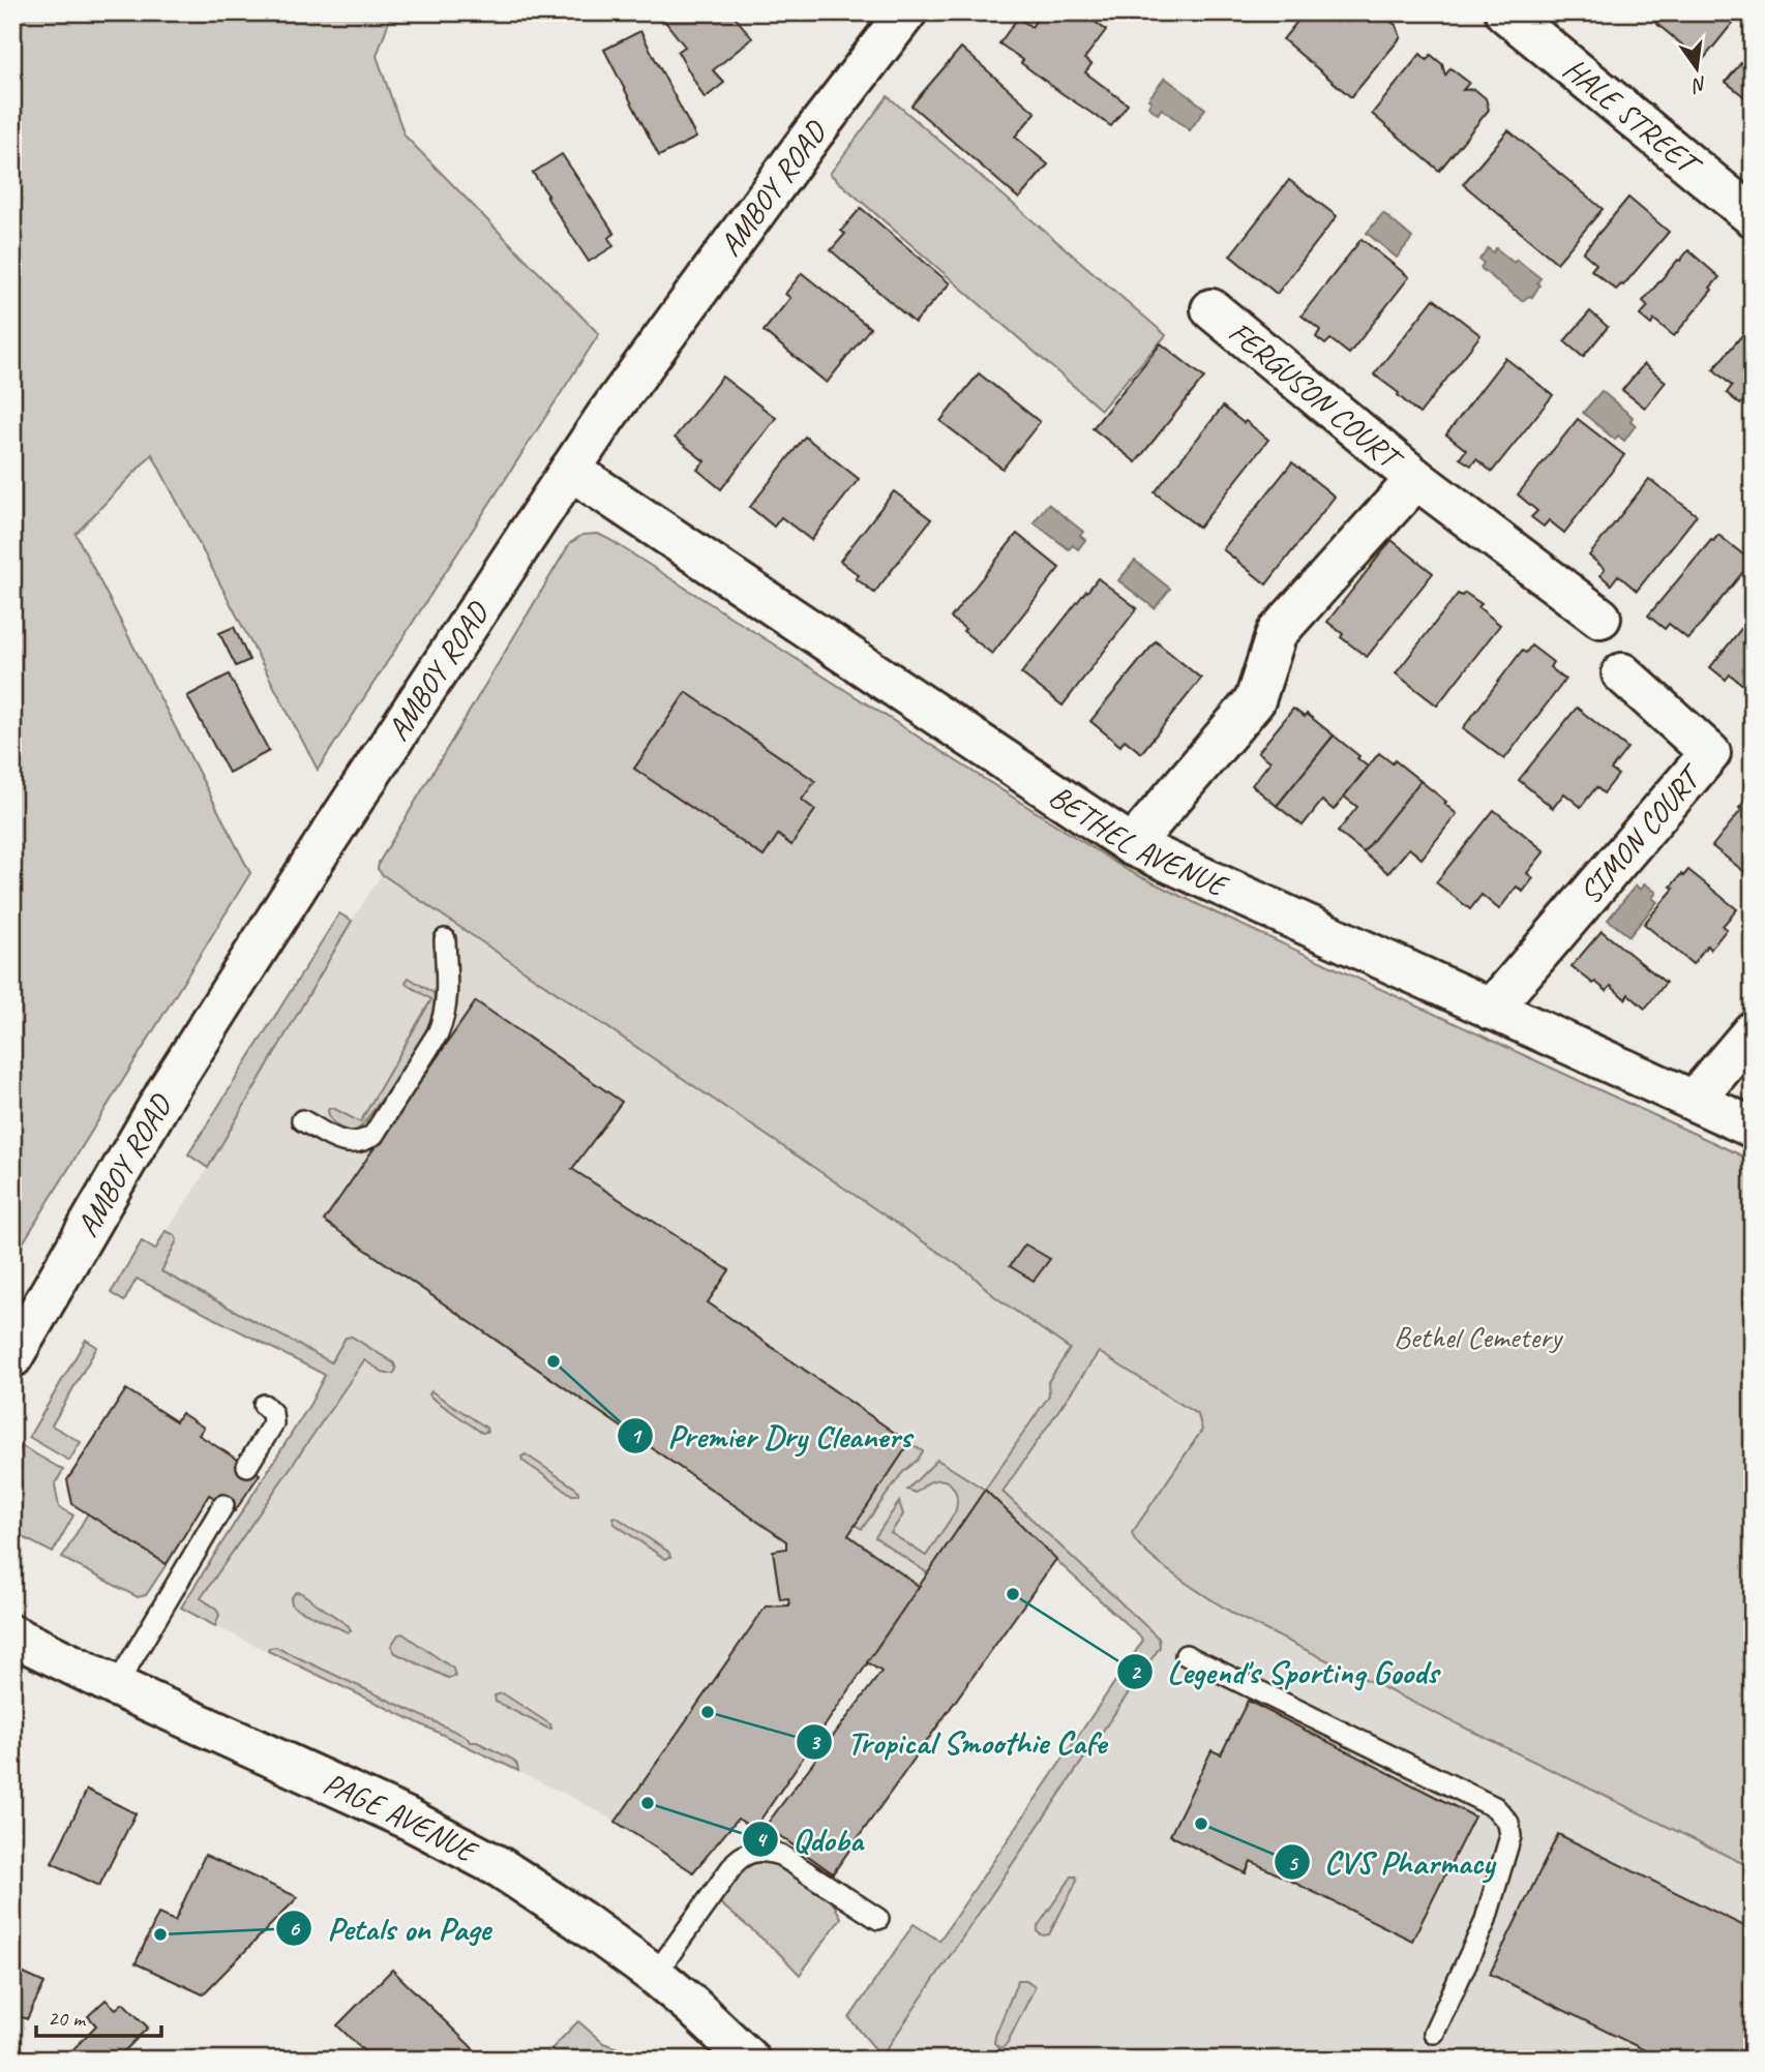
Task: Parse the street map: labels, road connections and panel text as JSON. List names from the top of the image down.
{
  "streets": {
    "street": [
      "HALE STREET",
      "AMBOY ROAD",
      "FERGUSON COURT",
      "SIMON COURT",
      "BETHEL AVENUE",
      "PAGE AVENUE"
    ]
  },
  "crossings": [
    ["AMBOY ROAD", "BETHEL AVENUE"],
    ["FERGUSON COURT", "BETHEL AVENUE"],
    ["SIMON COURT", "BETHEL AVENUE"]
  ],
  "parks": ["Bethel Cemetery"],
  "places": [
    "Premier Dry Cleaners",
    "Legend's Sporting Goods",
    "Tropical Smoothie Cafe",
    "Qdoba",
    "CVS Pharmacy",
    "Petals on Page"
  ],
  "scale_bar": "20 m",
  "north": "bottom"
}
